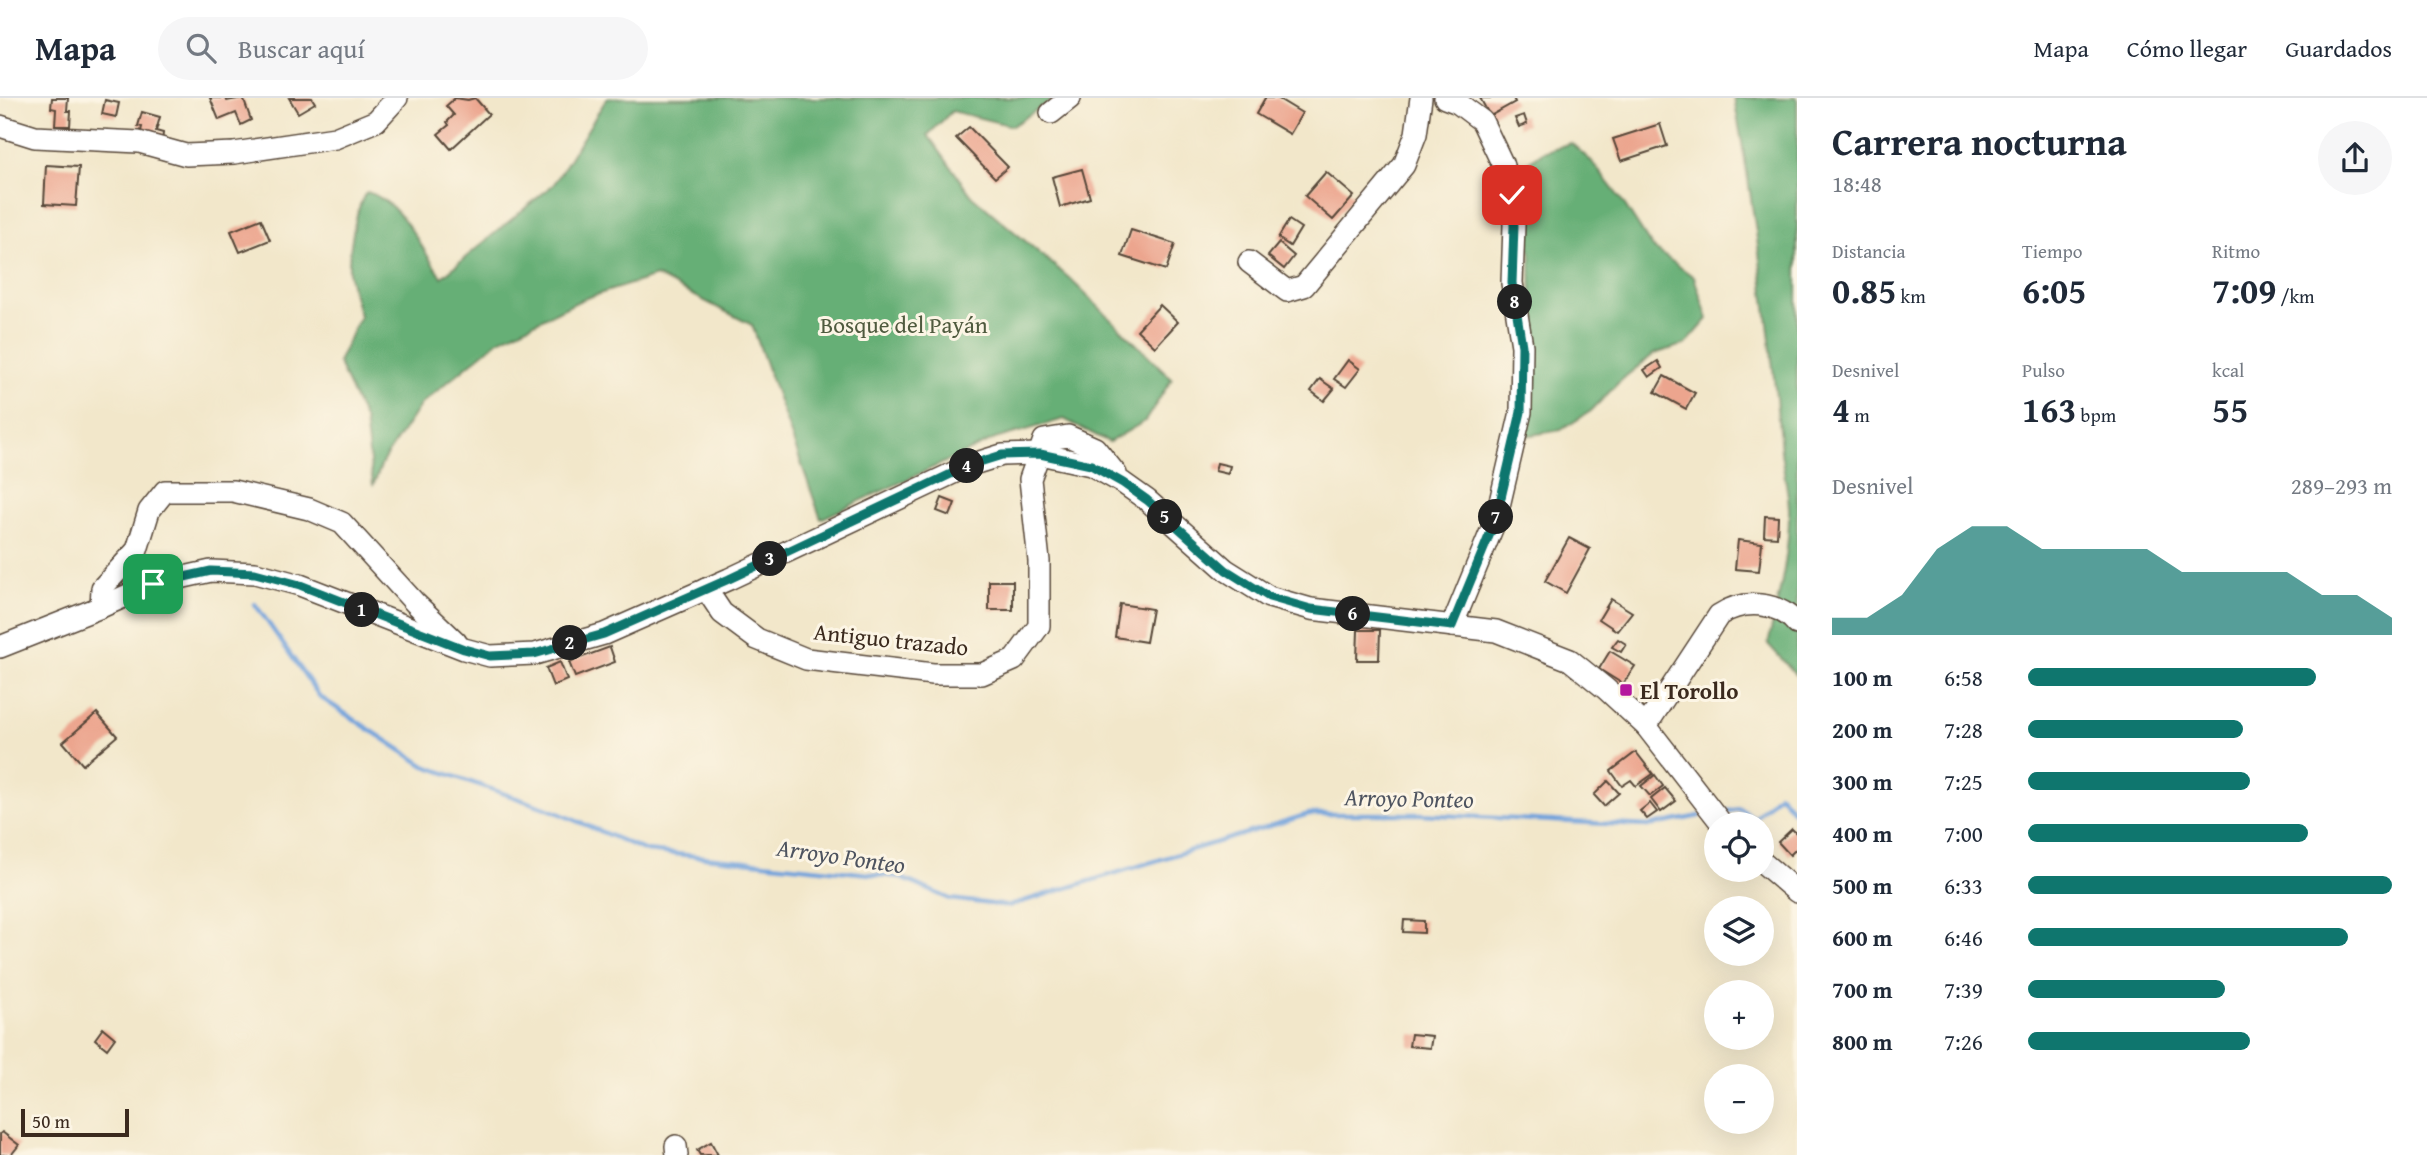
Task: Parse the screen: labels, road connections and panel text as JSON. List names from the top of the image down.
{
  "streets": {
    "street": ["Antiguo trazado"]
  },
  "water": ["Arroyo Ponteo"],
  "parks": ["Bosque del Payán"],
  "places": {
    "transit": ["El Torollo"]
  },
  "scale_bar": "50 m",
  "page": {
    "header": "Mapa",
    "search": "Buscar aquí",
    "nav": ["Mapa", "Cómo llegar", "Guardados"],
    "heading": ["Carrera nocturna", "18:48"],
    "stats": [
      ["Distancia", "0.85 km"],
      ["Tiempo", "6:05"],
      ["Ritmo", "7:09 /km"],
      ["Desnivel", "4 m"],
      ["Pulso", "163 bpm"],
      ["kcal", "55"]
    ],
    "pins": [
      "8",
      "4",
      "5",
      "7",
      "3",
      "1",
      "6",
      "2"
    ],
    "chart": ["Desnivel", "289–293 m"],
    "list": [
      {
        "name": "100 m",
        "note": "6:58"
      },
      {
        "name": "200 m",
        "note": "7:28"
      },
      {
        "name": "300 m",
        "note": "7:25"
      },
      {
        "name": "400 m",
        "note": "7:00"
      },
      {
        "name": "500 m",
        "note": "6:33"
      },
      {
        "name": "600 m",
        "note": "6:46"
      },
      {
        "name": "700 m",
        "note": "7:39"
      },
      {
        "name": "800 m",
        "note": "7:26"
      }
    ],
    "map_buttons": ["+", "−"],
    "scale": "50 m"
  }
}
